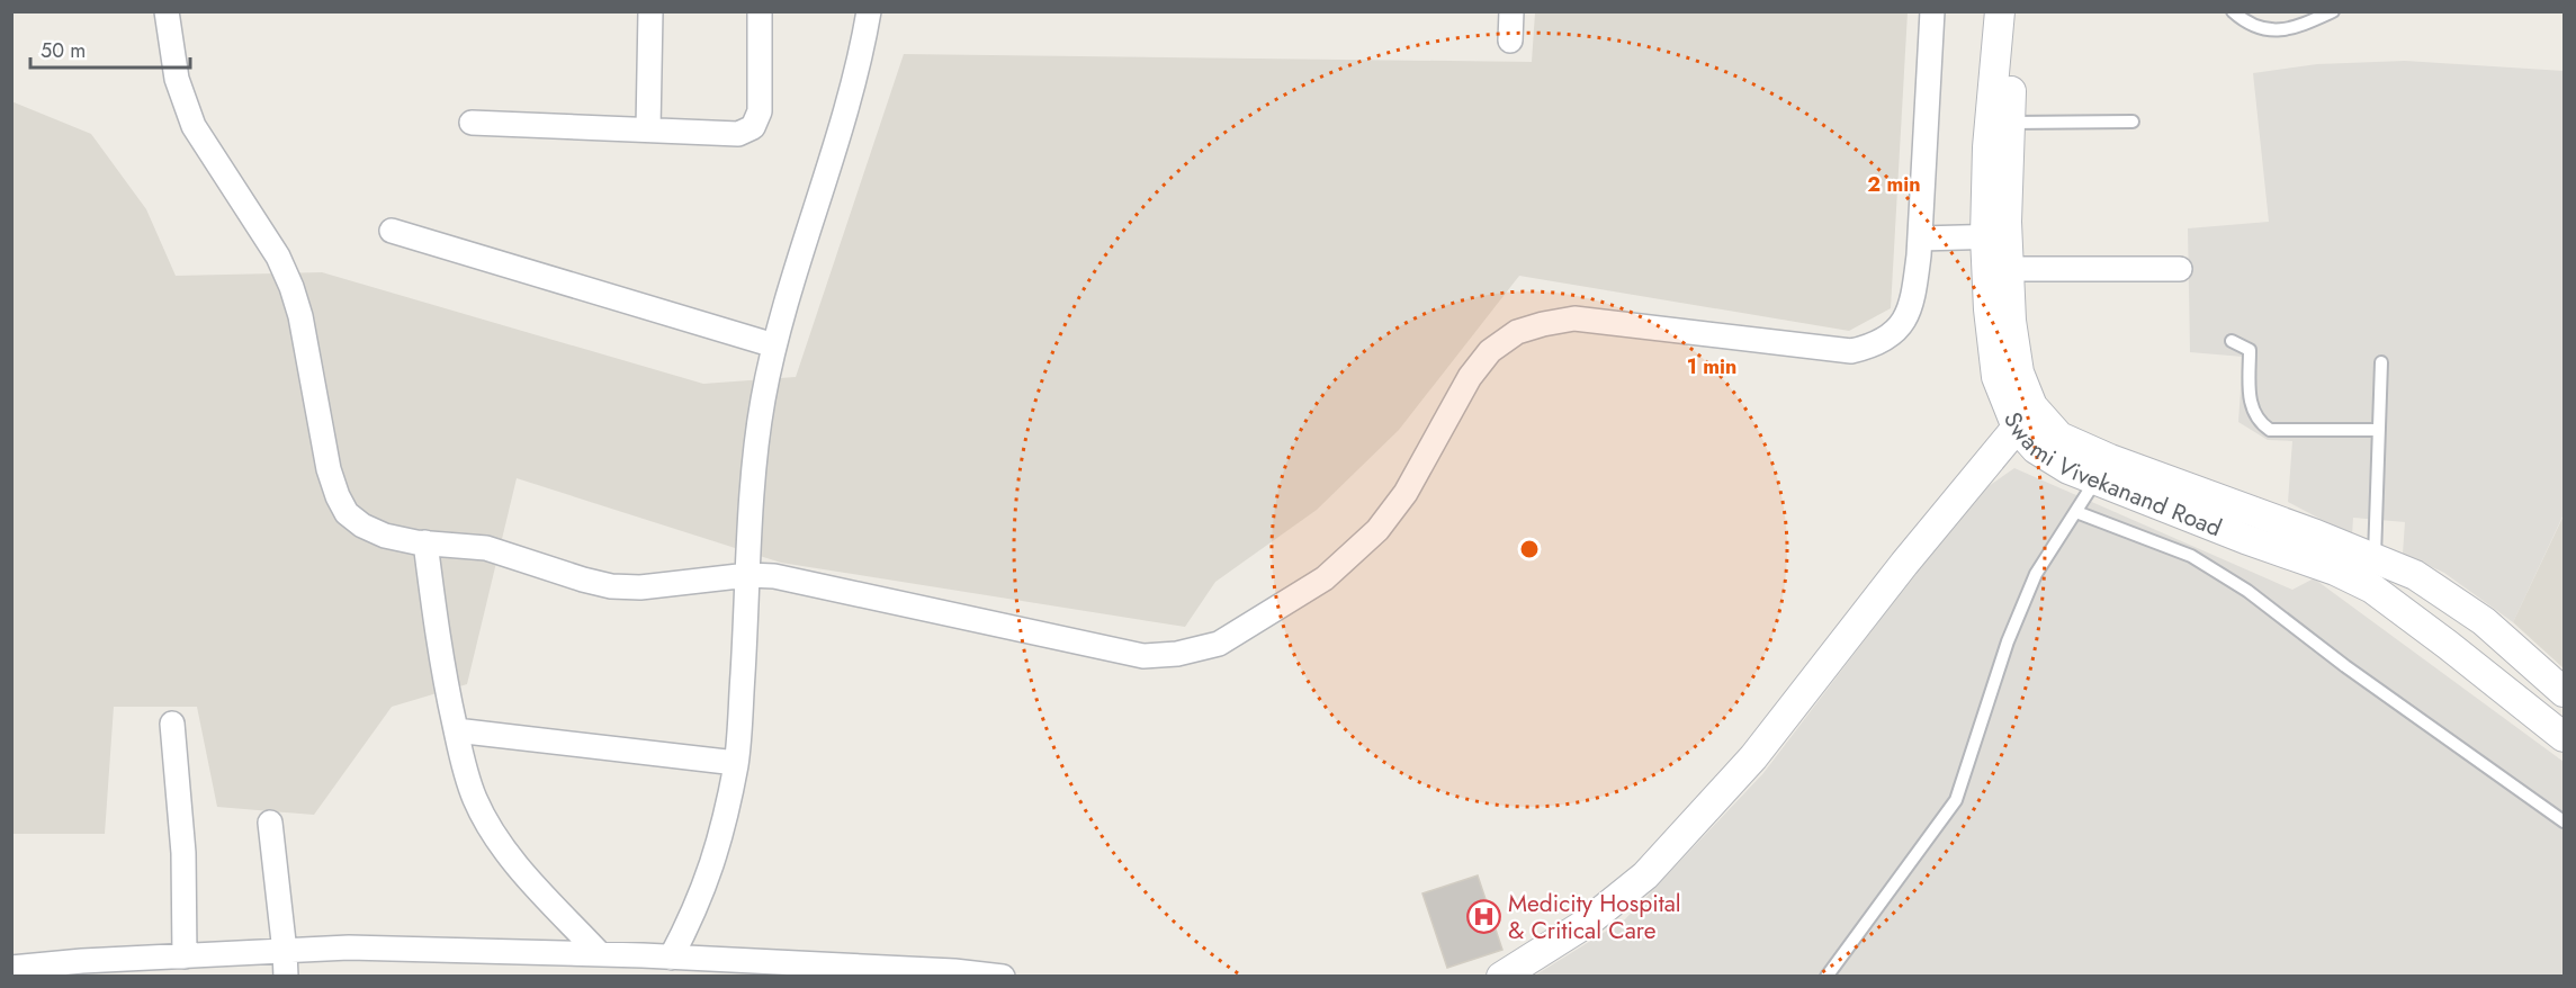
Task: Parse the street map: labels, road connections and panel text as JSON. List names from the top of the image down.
{
  "streets": {
    "street": ["Swami Vivekanand Road"]
  },
  "places": {
    "hospital": ["Medicity Hospital & Critical Care"]
  },
  "scale_bar": "50 m",
  "rings": ["2 min", "1 min"]
}
